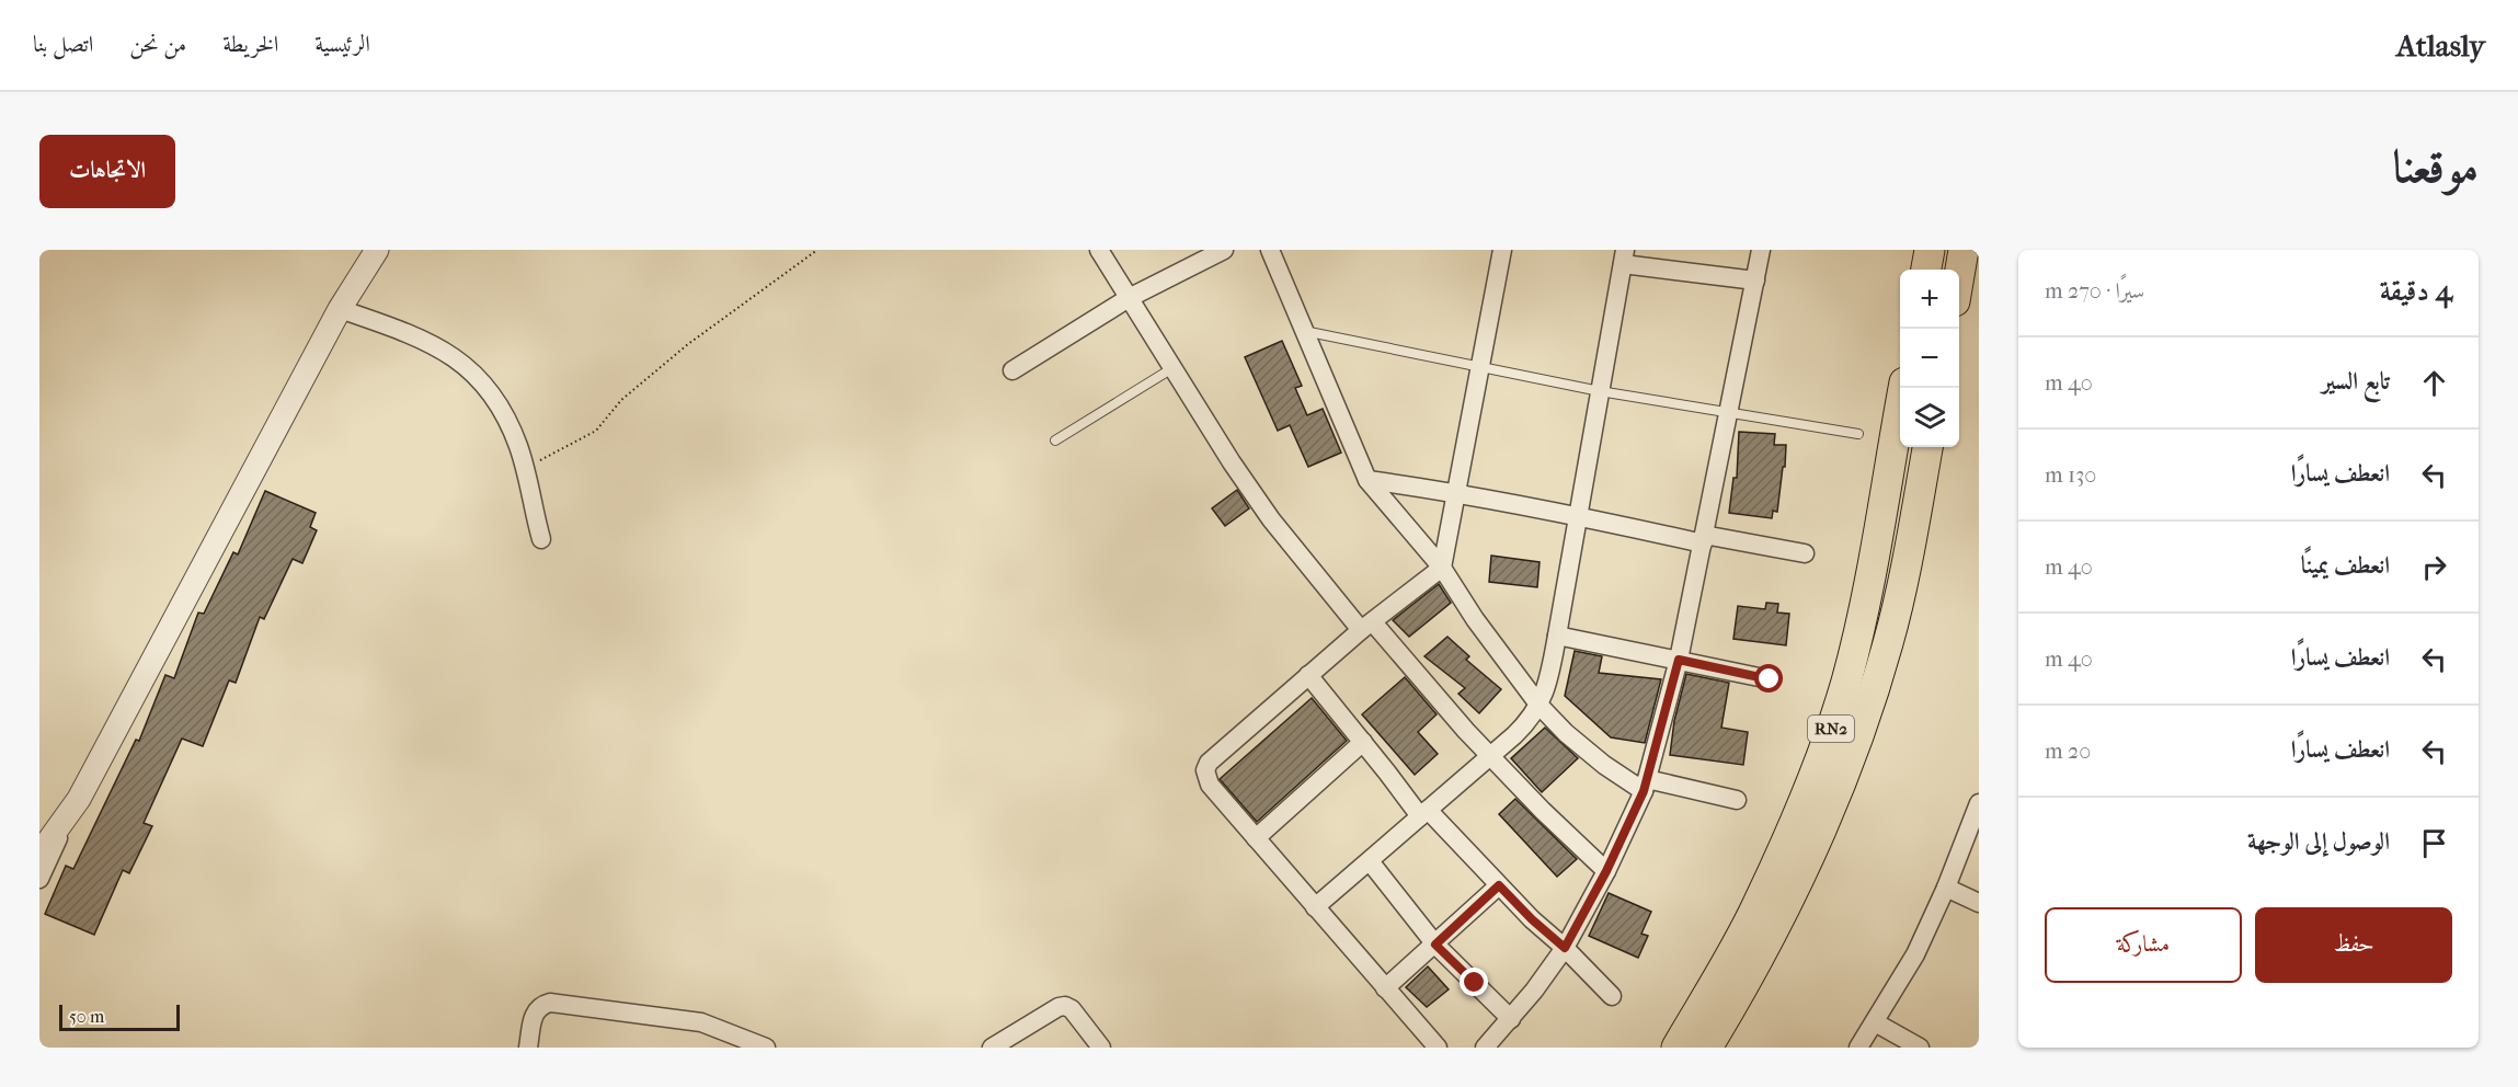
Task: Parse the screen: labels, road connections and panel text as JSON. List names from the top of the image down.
{
  "streets": {
    "highway": ["RN2"]
  },
  "scale_bar": "50 m",
  "page": {
    "header": "Atlasly",
    "nav": [
      "الرئيسية",
      "الخريطة",
      "من نحن",
      "اتصل بنا"
    ],
    "title": "موقعنا",
    "buttons": [
      "الاتجاهات",
      ["حفظ", "مشاركة"]
    ],
    "heading": ["4 دقيقة", "سيرًا · 270 m"],
    "map_buttons": ["+", "−"],
    "list": [
      ["تابع السير", "40 m"],
      ["انعطف يسارًا", "130 m"],
      ["انعطف يمينًا", "40 m"],
      ["انعطف يسارًا", "40 m"],
      ["انعطف يسارًا", "20 m"],
      "الوصول إلى الوجهة"
    ],
    "scale": "50 m"
  }
}
